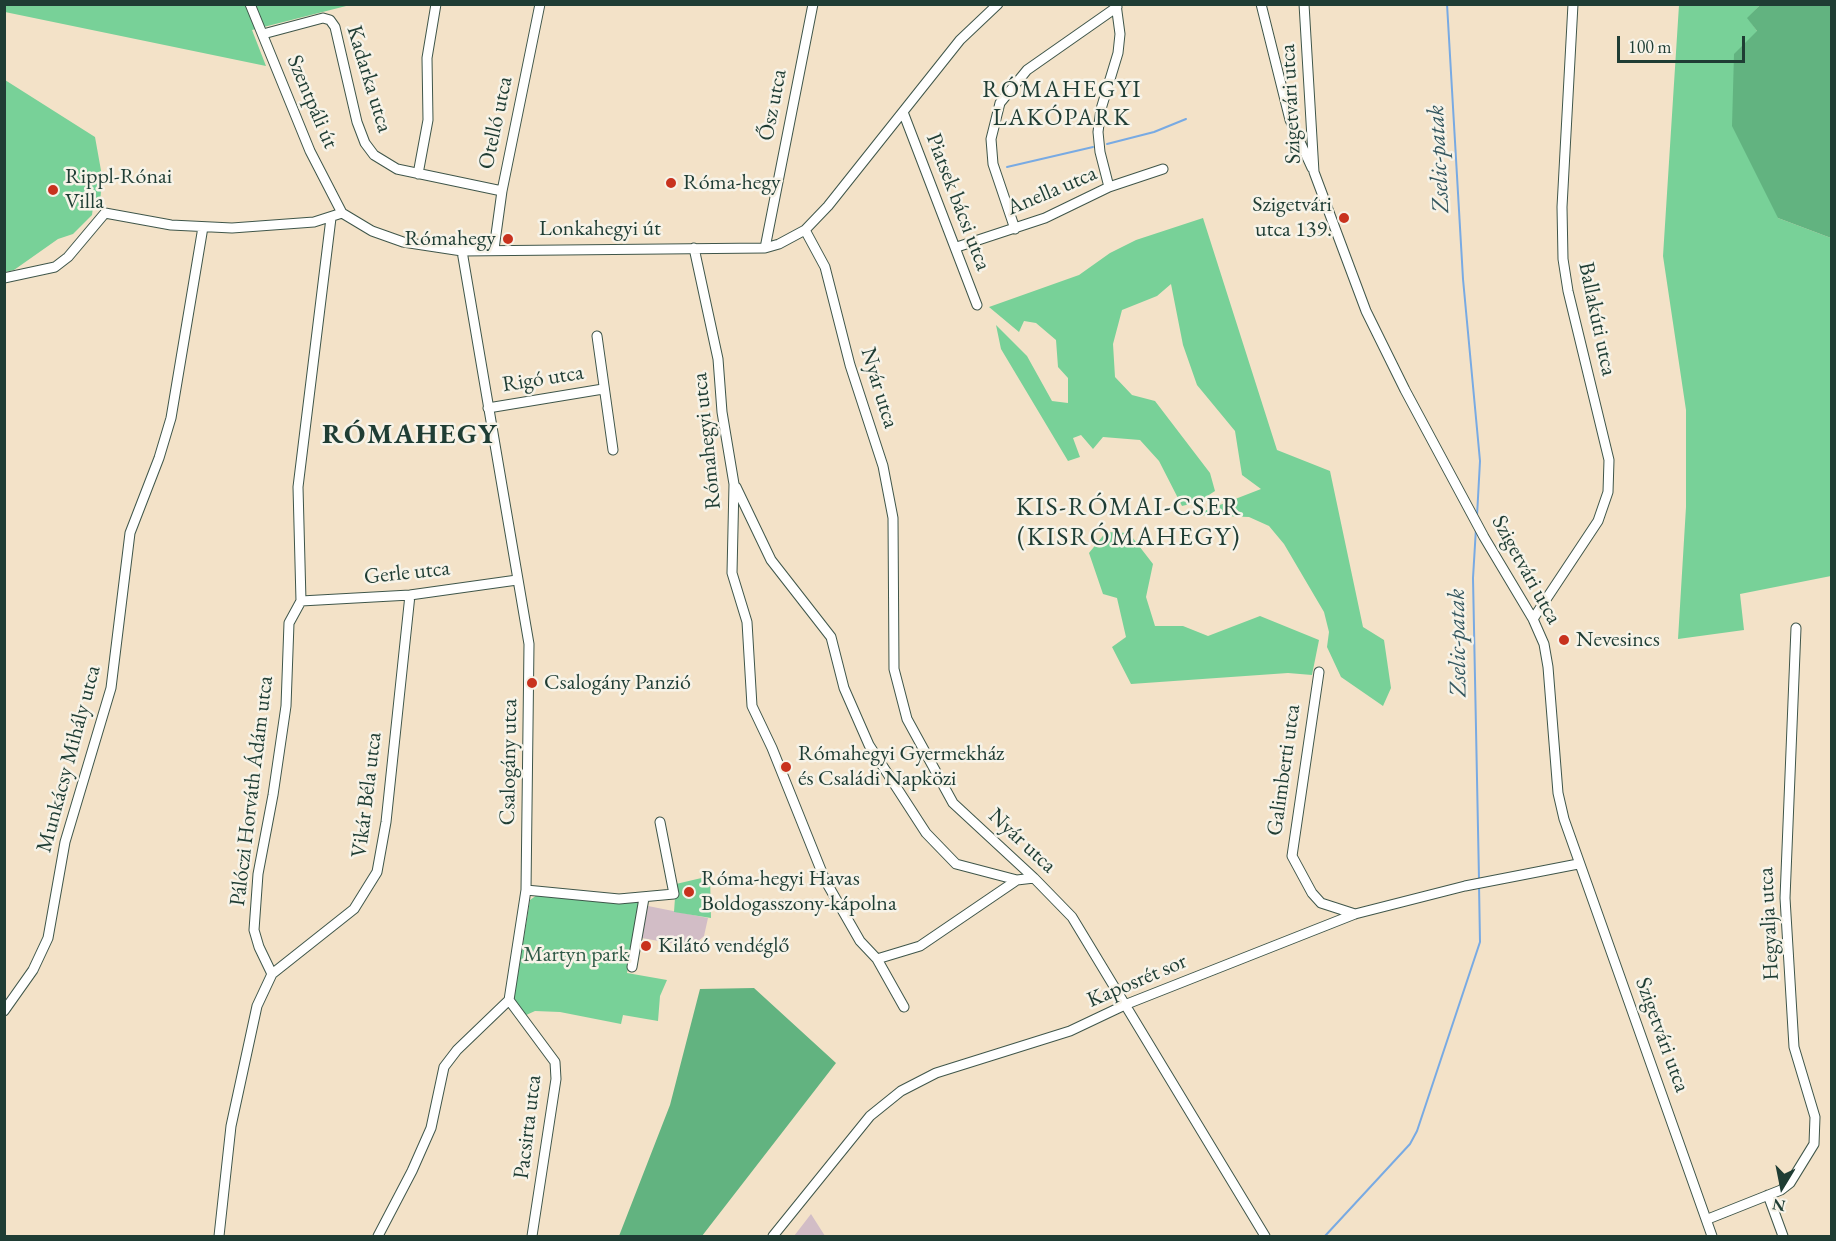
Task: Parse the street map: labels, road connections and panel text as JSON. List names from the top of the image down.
{
  "streets": {
    "street": [
      "Kadarka utca",
      "Szentpáli út",
      "Szigetvári utca",
      "Ősz utca",
      "Otelló utca",
      "Anella utca",
      "Piatsek bácsi utca",
      "Lonkahegyi út",
      "Ballakúti utca",
      "Rigó utca",
      "Nyár utca",
      "Rómahegyi utca",
      "Gerle utca",
      "Munkácsy Mihály utca",
      "Csalogány utca",
      "Galimberti utca",
      "Pálóczi Horváth Ádám utca",
      "Vikár Béla utca",
      "Hegyalja utca",
      "Kaposrét sor",
      "Pacsirta utca"
    ]
  },
  "crossings": [
    ["Kadarka utca", "Szentpáli út"],
    ["Kadarka utca", "Otelló utca"],
    ["Szentpáli út", "Lonkahegyi út"],
    ["Szigetvári utca", "Ballakúti utca"],
    ["Szigetvári utca", "Hegyalja utca"],
    ["Szigetvári utca", "Kaposrét sor"],
    ["Ősz utca", "Lonkahegyi út"],
    ["Otelló utca", "Lonkahegyi út"],
    ["Anella utca", "Piatsek bácsi utca"],
    ["Piatsek bácsi utca", "Lonkahegyi út"],
    ["Lonkahegyi út", "Nyár utca"],
    ["Lonkahegyi út", "Rómahegyi utca"],
    ["Lonkahegyi út", "Csalogány utca"],
    ["Rigó utca", "Csalogány utca"],
    ["Nyár utca", "Kaposrét sor"],
    ["Gerle utca", "Csalogány utca"],
    ["Gerle utca", "Pálóczi Horváth Ádám utca"],
    ["Gerle utca", "Vikár Béla utca"],
    ["Csalogány utca", "Pacsirta utca"],
    ["Galimberti utca", "Kaposrét sor"],
    ["Pálóczi Horváth Ádám utca", "Vikár Béla utca"]
  ],
  "districts": ["RÓMAHEGYI LAKÓPARK", "RÓMAHEGY", "KIS-RÓMAI-CSER (KISRÓMAHEGY)"],
  "water": ["Zselic-patak"],
  "parks": ["Martyn park"],
  "places": [
    "Róma-hegy",
    "Rippl-Rónai Villa",
    "Szigetvári utca 139.",
    "Rómahegy",
    "Nevesincs",
    "Csalogány Panzió",
    "Rómahegyi Gyermekház és Családi Napközi",
    "Róma-hegyi Havas Boldogasszony-kápolna",
    "Kilátó vendéglő"
  ],
  "scale_bar": "100 m",
  "north": "bottom"
}
